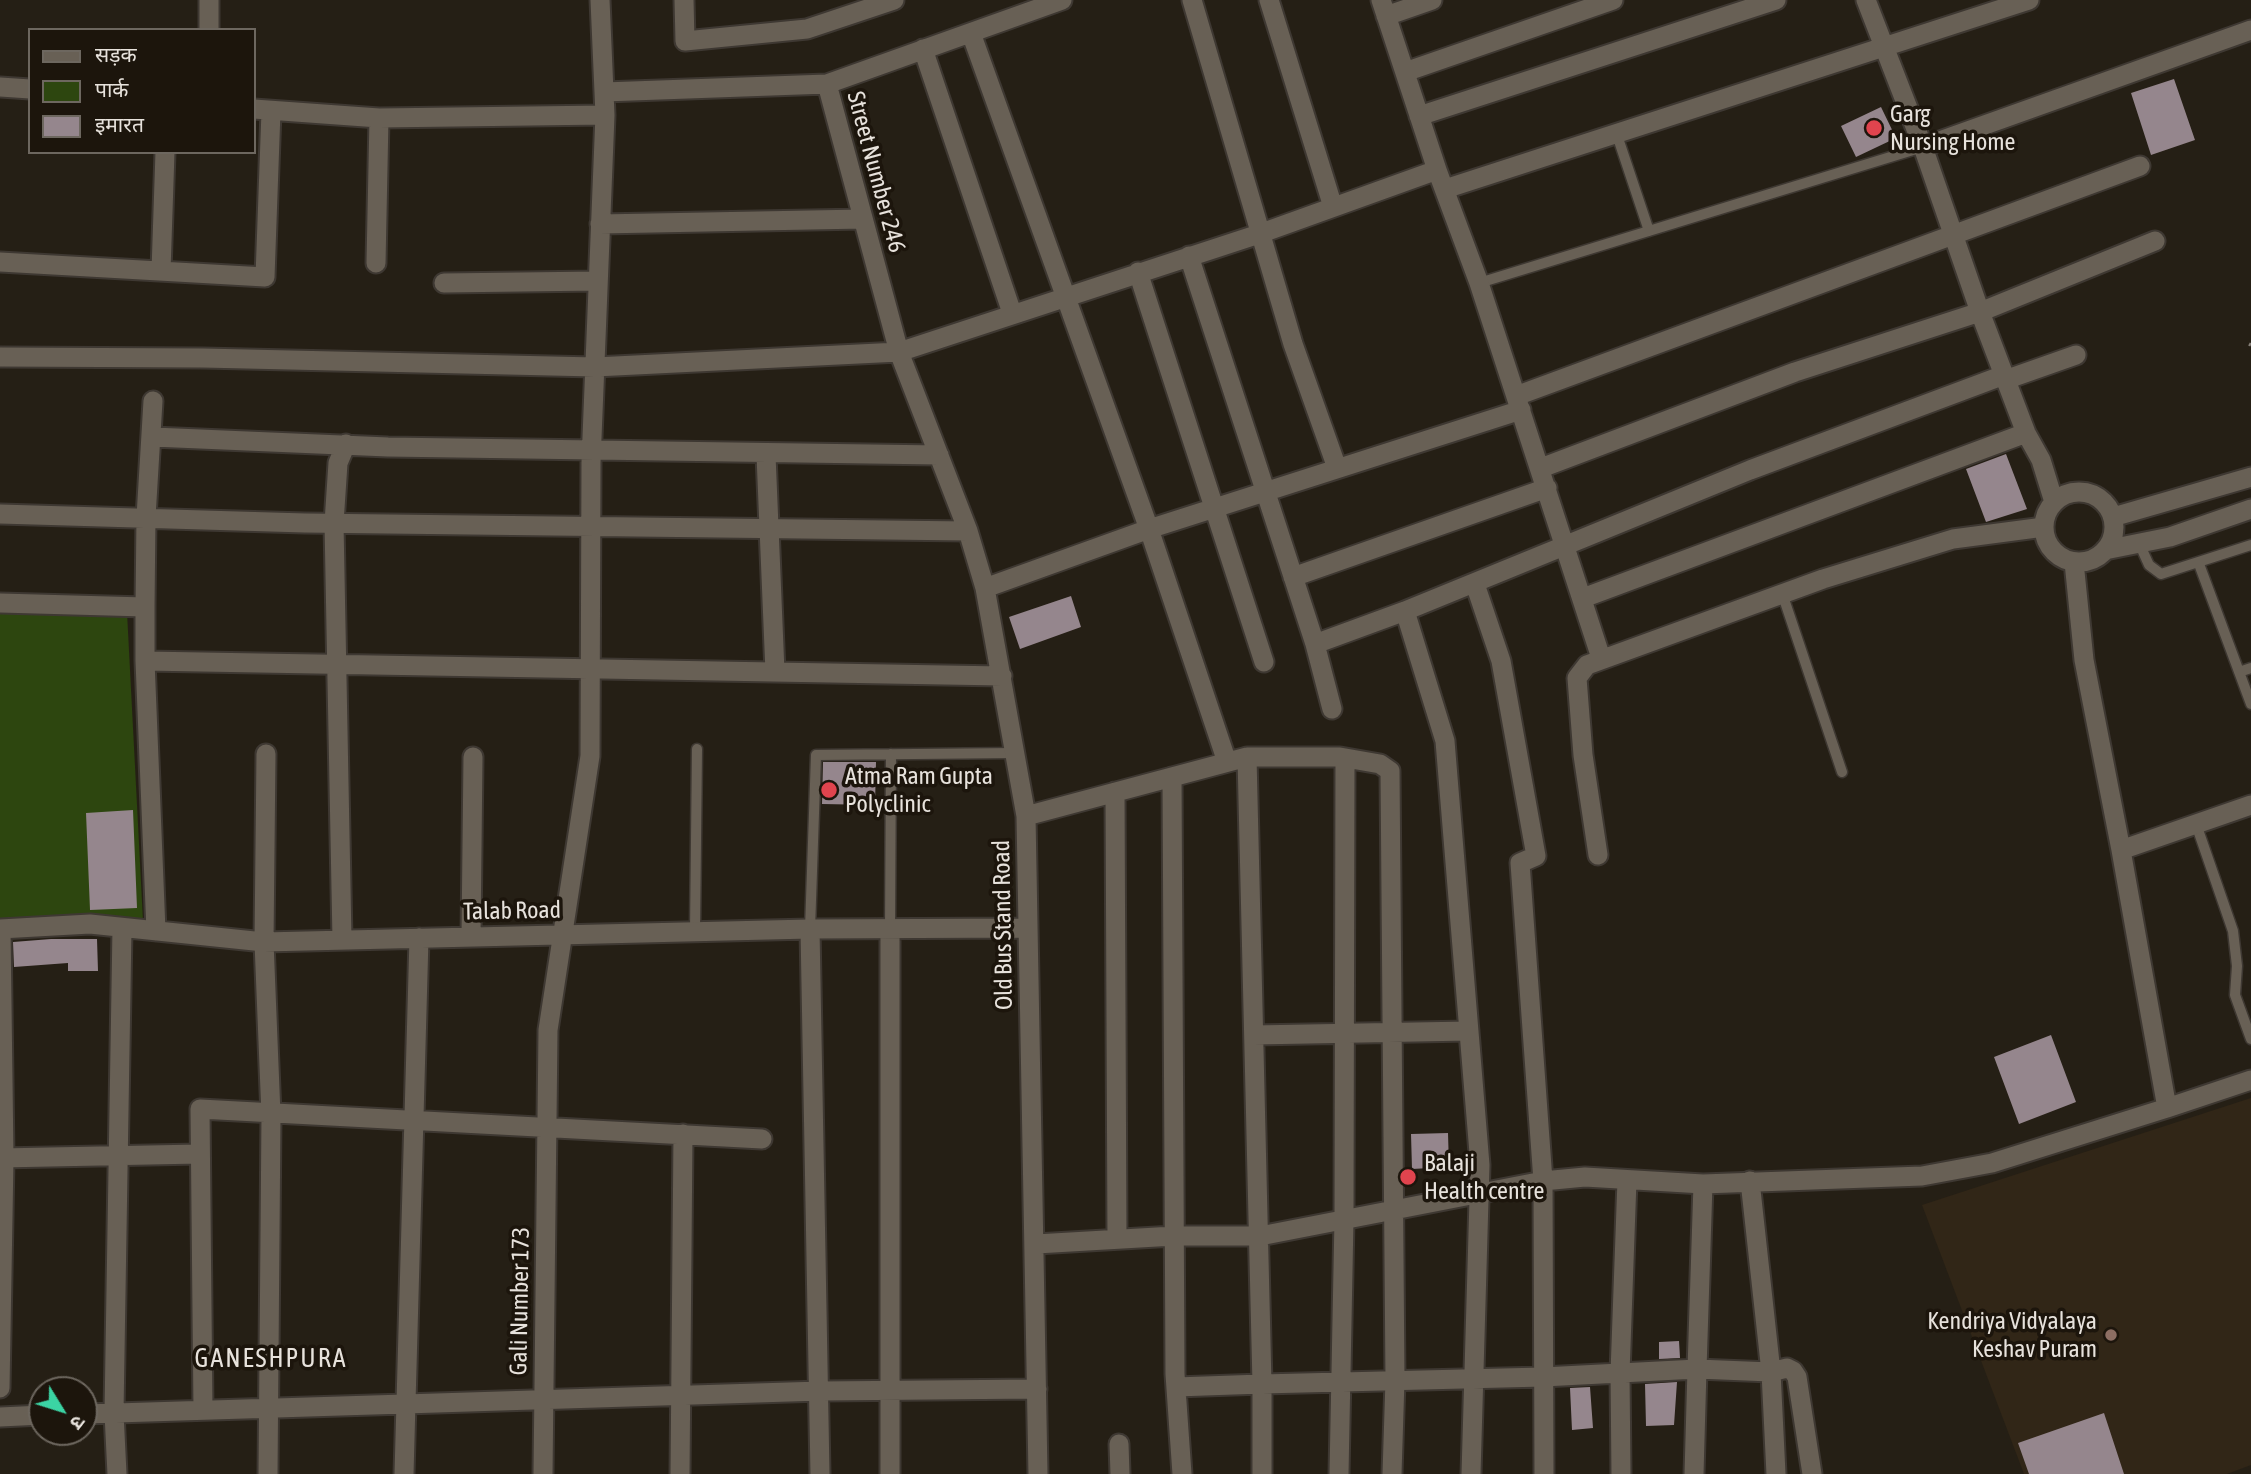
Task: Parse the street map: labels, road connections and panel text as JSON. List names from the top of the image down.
{
  "streets": {
    "street": [
      "Street Number 246",
      "Talab Road",
      "Old Bus Stand Road",
      "Gali Number 173"
    ]
  },
  "crossings": [
    ["Street Number 246", "Old Bus Stand Road"],
    ["Talab Road", "Old Bus Stand Road"],
    ["Talab Road", "Gali Number 173"]
  ],
  "districts": ["GANESHPURA"],
  "places": [
    "Garg Nursing Home",
    "Atma Ram Gupta Polyclinic",
    "Balaji Health centre",
    "Kendriya Vidyalaya Keshav Puram"
  ],
  "legend": ["सड़क", "पार्क", "इमारत"],
  "north": "bottom right"
}
